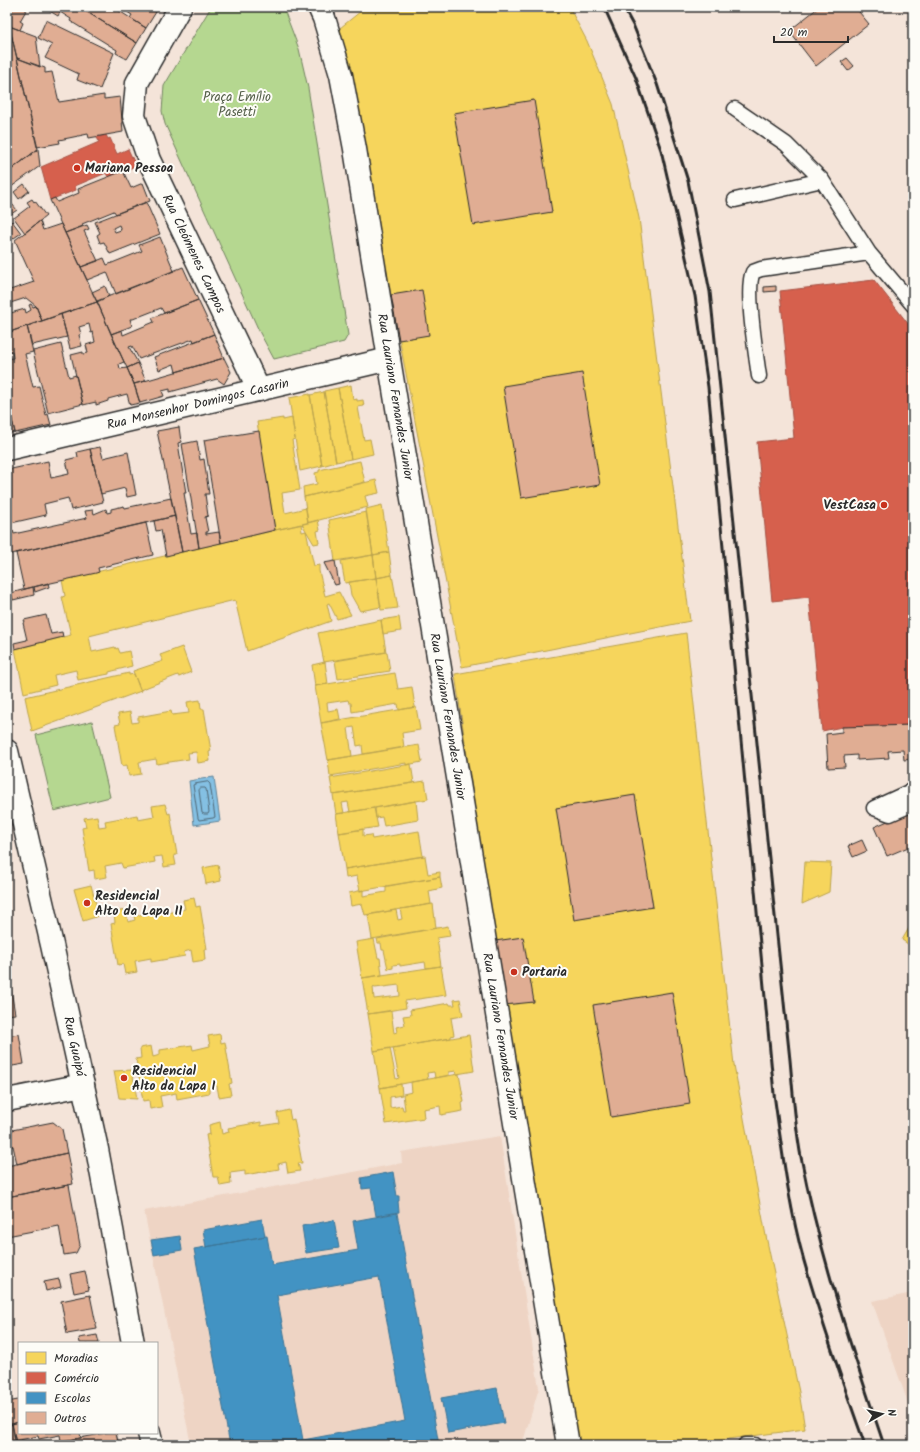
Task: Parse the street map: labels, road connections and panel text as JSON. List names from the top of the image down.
{
  "streets": {
    "street": [
      "Rua Cleómenes Campos",
      "Rua Lauriano Fernandes Junior",
      "Rua Monsenhor Domingos Casarin",
      "Rua Guaipá"
    ]
  },
  "crossings": [
    ["Rua Cleómenes Campos", "Rua Monsenhor Domingos Casarin"],
    ["Rua Lauriano Fernandes Junior", "Rua Monsenhor Domingos Casarin"]
  ],
  "parks": ["Praça Emílio Pasetti"],
  "places": [
    "Mariana Pessoa",
    "VestCasa",
    "Residencial Alto da Lapa II",
    "Portaria",
    "Residencial Alto da Lapa I"
  ],
  "legend": [
    "Moradias",
    "Comércio",
    "Escolas",
    "Outros"
  ],
  "scale_bar": "20 m",
  "north": "right"
}
